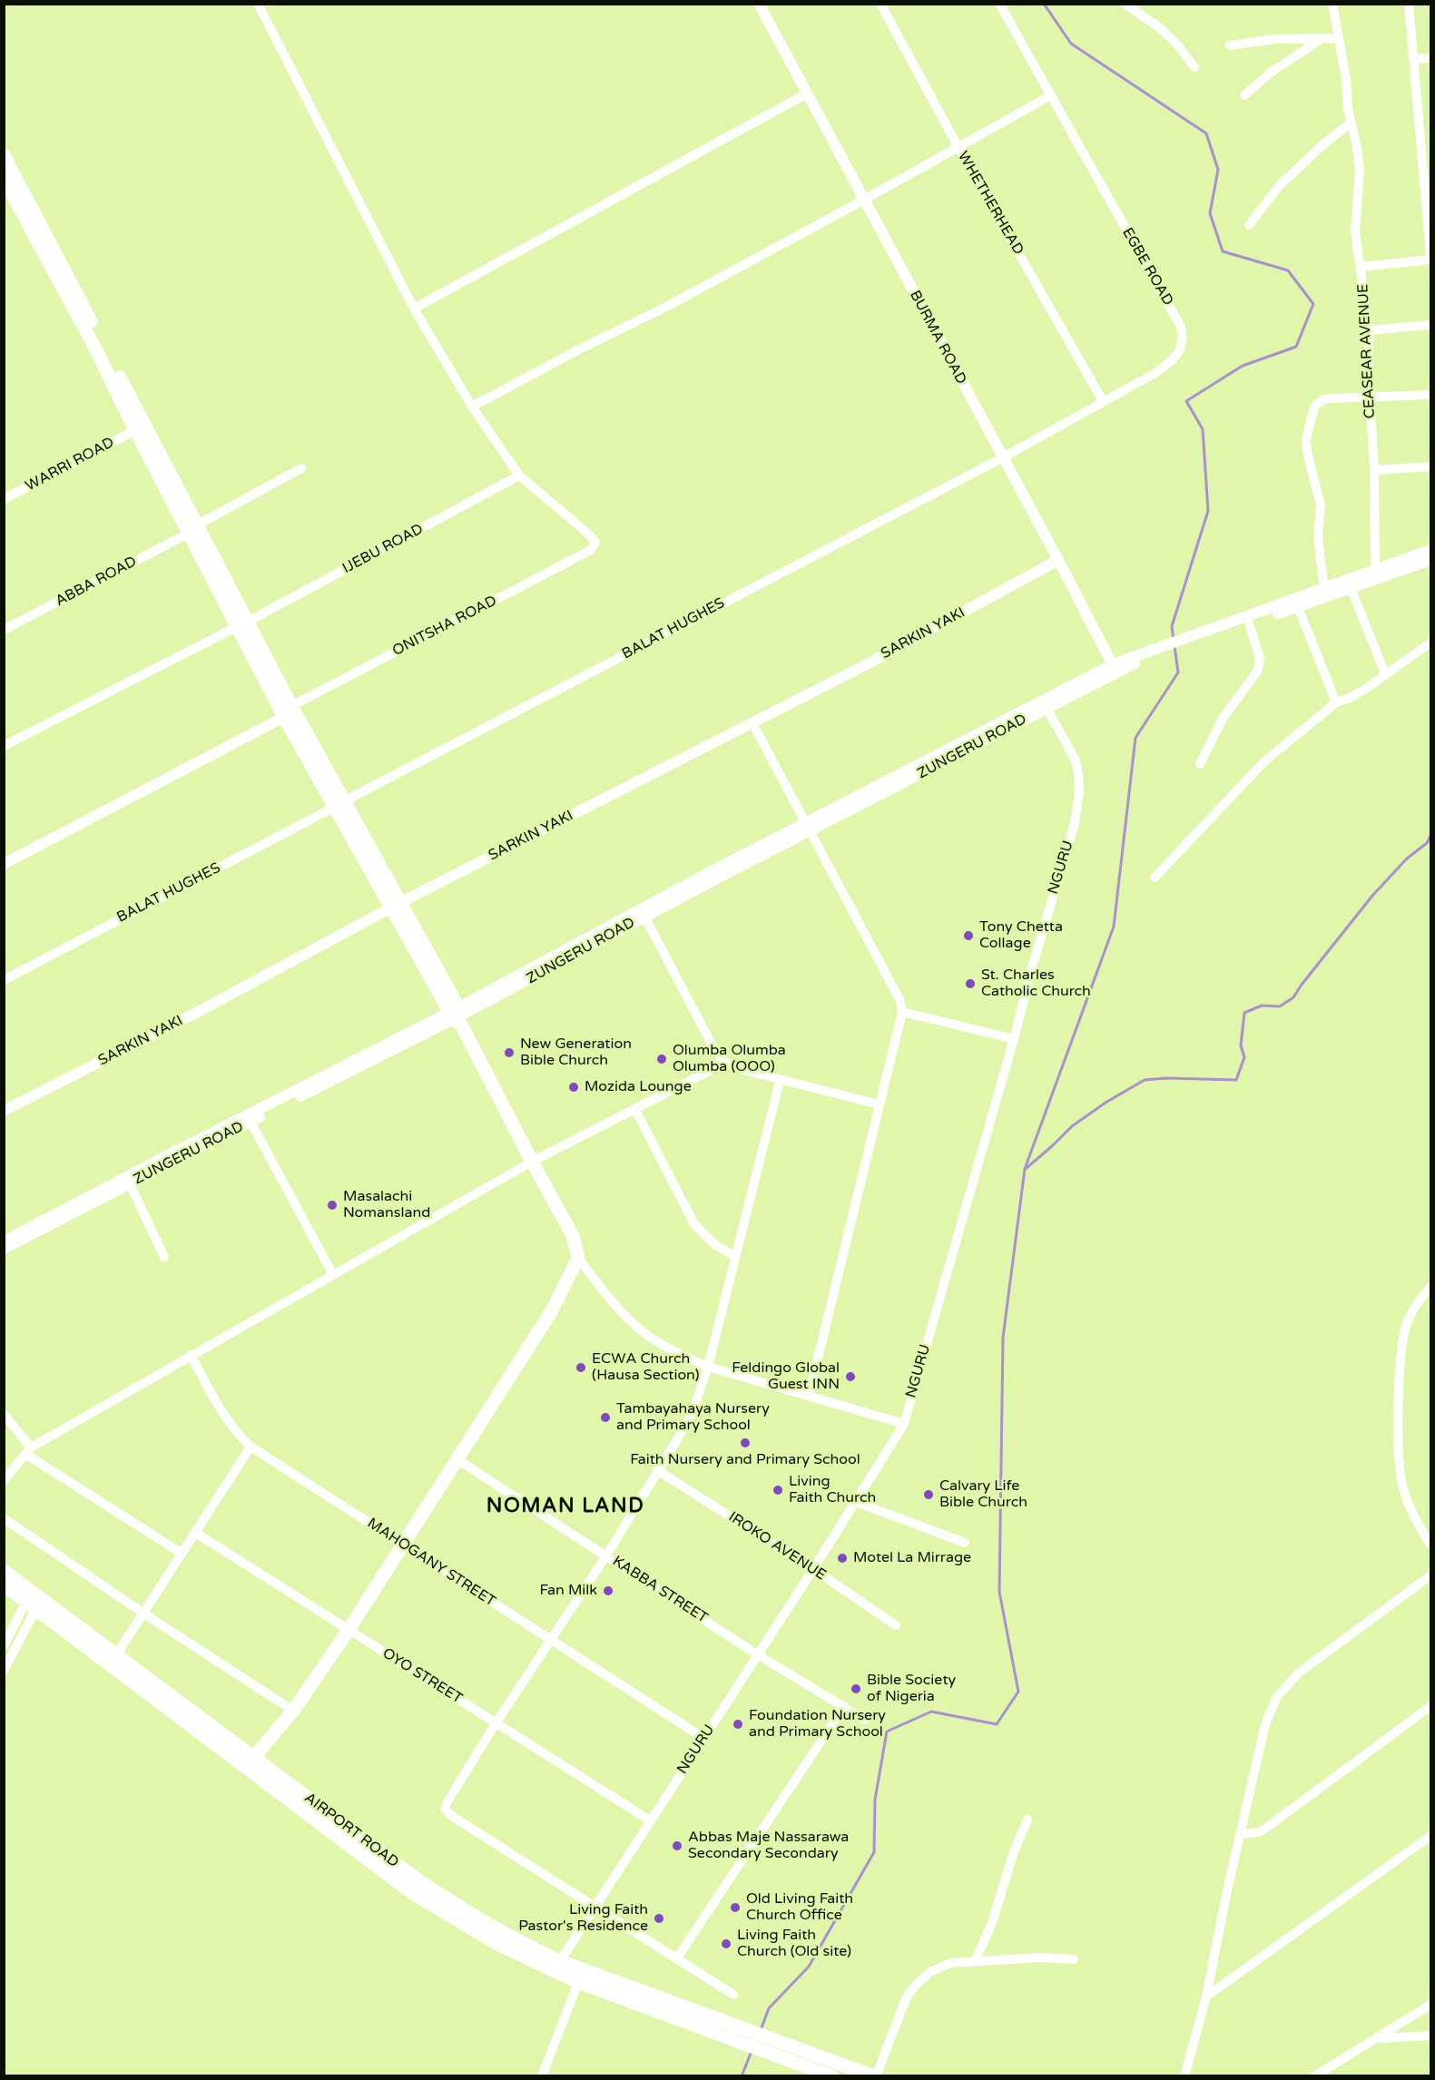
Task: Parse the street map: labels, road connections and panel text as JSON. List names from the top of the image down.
{
  "streets": {
    "main road": ["AIRPORT ROAD"],
    "street": [
      "WHETHERHEAD",
      "EGBE ROAD",
      "BURMA ROAD",
      "CEASEAR AVENUE",
      "WARRI ROAD",
      "IJEBU ROAD",
      "ABBA ROAD",
      "ONITSHA ROAD",
      "BALAT HUGHES",
      "SARKIN YAKI",
      "ZUNGERU ROAD",
      "NGURU",
      "IROKO AVENUE",
      "MAHOGANY STREET",
      "KABBA STREET",
      "OYO STREET"
    ]
  },
  "crossings": [
    ["WHETHERHEAD", "EGBE ROAD"],
    ["EGBE ROAD", "BURMA ROAD"],
    ["EGBE ROAD", "BALAT HUGHES"],
    ["BURMA ROAD", "BALAT HUGHES"],
    ["BURMA ROAD", "SARKIN YAKI"],
    ["BURMA ROAD", "ZUNGERU ROAD"],
    ["IJEBU ROAD", "ONITSHA ROAD"],
    ["ZUNGERU ROAD", "NGURU"],
    ["NGURU", "IROKO AVENUE"],
    ["NGURU", "MAHOGANY STREET"],
    ["NGURU", "KABBA STREET"],
    ["NGURU", "OYO STREET"],
    ["NGURU", "AIRPORT ROAD"]
  ],
  "districts": ["NOMAN LAND"],
  "places": [
    "Tony Chetta Collage",
    "St. Charles Catholic Church",
    "New Generation Bible Church",
    "Olumba Olumba Olumba (OOO)",
    "Mozida Lounge",
    "Masalachi Nomansland",
    "ECWA Church (Hausa Section)",
    "Feldingo Global Guest INN",
    "Tambayahaya Nursery and Primary School",
    "Faith Nursery and Primary School",
    "Living Faith Church",
    "Calvary Life Bible Church",
    "Motel La Mirrage",
    "Fan Milk",
    "Bible Society of Nigeria",
    "Foundation Nursery and Primary School",
    "Abbas Maje Nassarawa Secondary Secondary",
    "Old Living Faith Church Office",
    "Living Faith Pastor's Residence",
    "Living Faith Church (Old site)"
  ]
}
